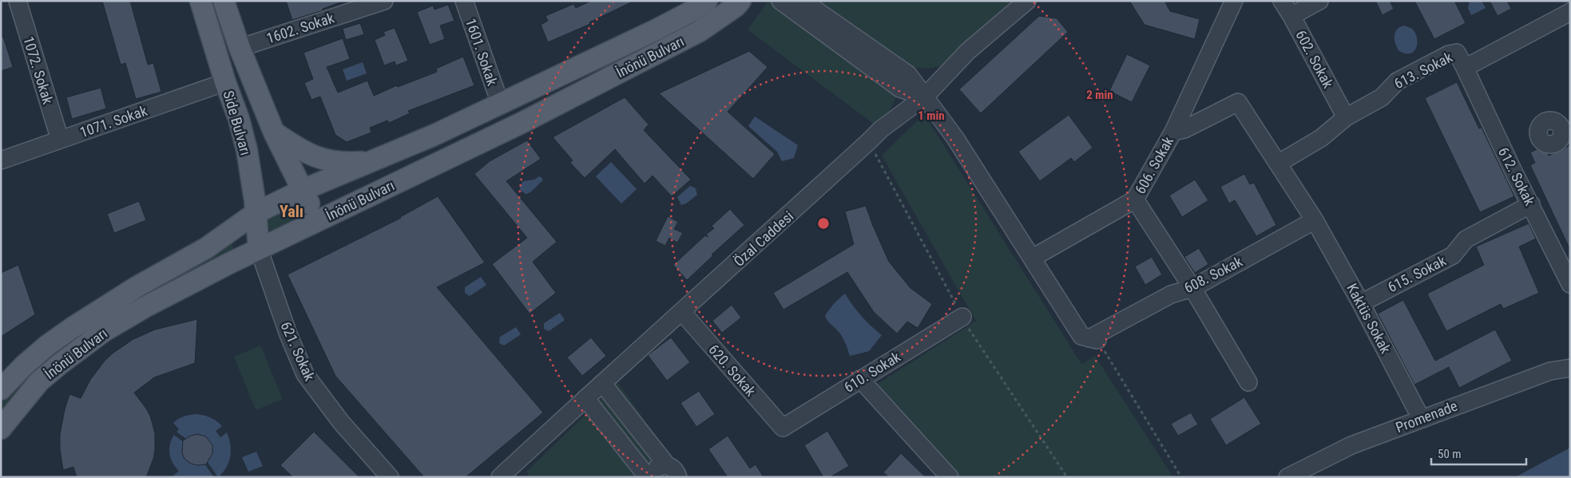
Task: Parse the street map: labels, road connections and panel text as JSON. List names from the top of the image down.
{
  "streets": {
    "main road": ["İnönü Bulvarı", "Side Bulvarı"],
    "street": [
      "1602. Sokak",
      "1601. Sokak",
      "602. Sokak",
      "1072. Sokak",
      "613. Sokak",
      "1071. Sokak",
      "606. Sokak",
      "612. Sokak",
      "Özal Caddesi",
      "615. Sokak",
      "608. Sokak",
      "Kaktüs Sokak",
      "621. Sokak",
      "620. Sokak",
      "610. Sokak",
      "Promenade"
    ]
  },
  "crossings": [
    ["1602. Sokak", "Side Bulvarı"],
    ["1601. Sokak", "İnönü Bulvarı"],
    ["İnönü Bulvarı", "Side Bulvarı"],
    ["İnönü Bulvarı", "621. Sokak"],
    ["602. Sokak", "613. Sokak"],
    ["1072. Sokak", "1071. Sokak"],
    ["613. Sokak", "612. Sokak"],
    ["613. Sokak", "Kaktüs Sokak"],
    ["1071. Sokak", "Side Bulvarı"],
    ["606. Sokak", "Kaktüs Sokak"],
    ["612. Sokak", "615. Sokak"],
    ["Özal Caddesi", "620. Sokak"],
    ["615. Sokak", "Kaktüs Sokak"],
    ["608. Sokak", "Kaktüs Sokak"],
    ["Kaktüs Sokak", "Promenade"],
    ["620. Sokak", "610. Sokak"]
  ],
  "districts": ["Yalı"],
  "scale_bar": "50 m",
  "rings": ["2 min", "1 min"]
}
